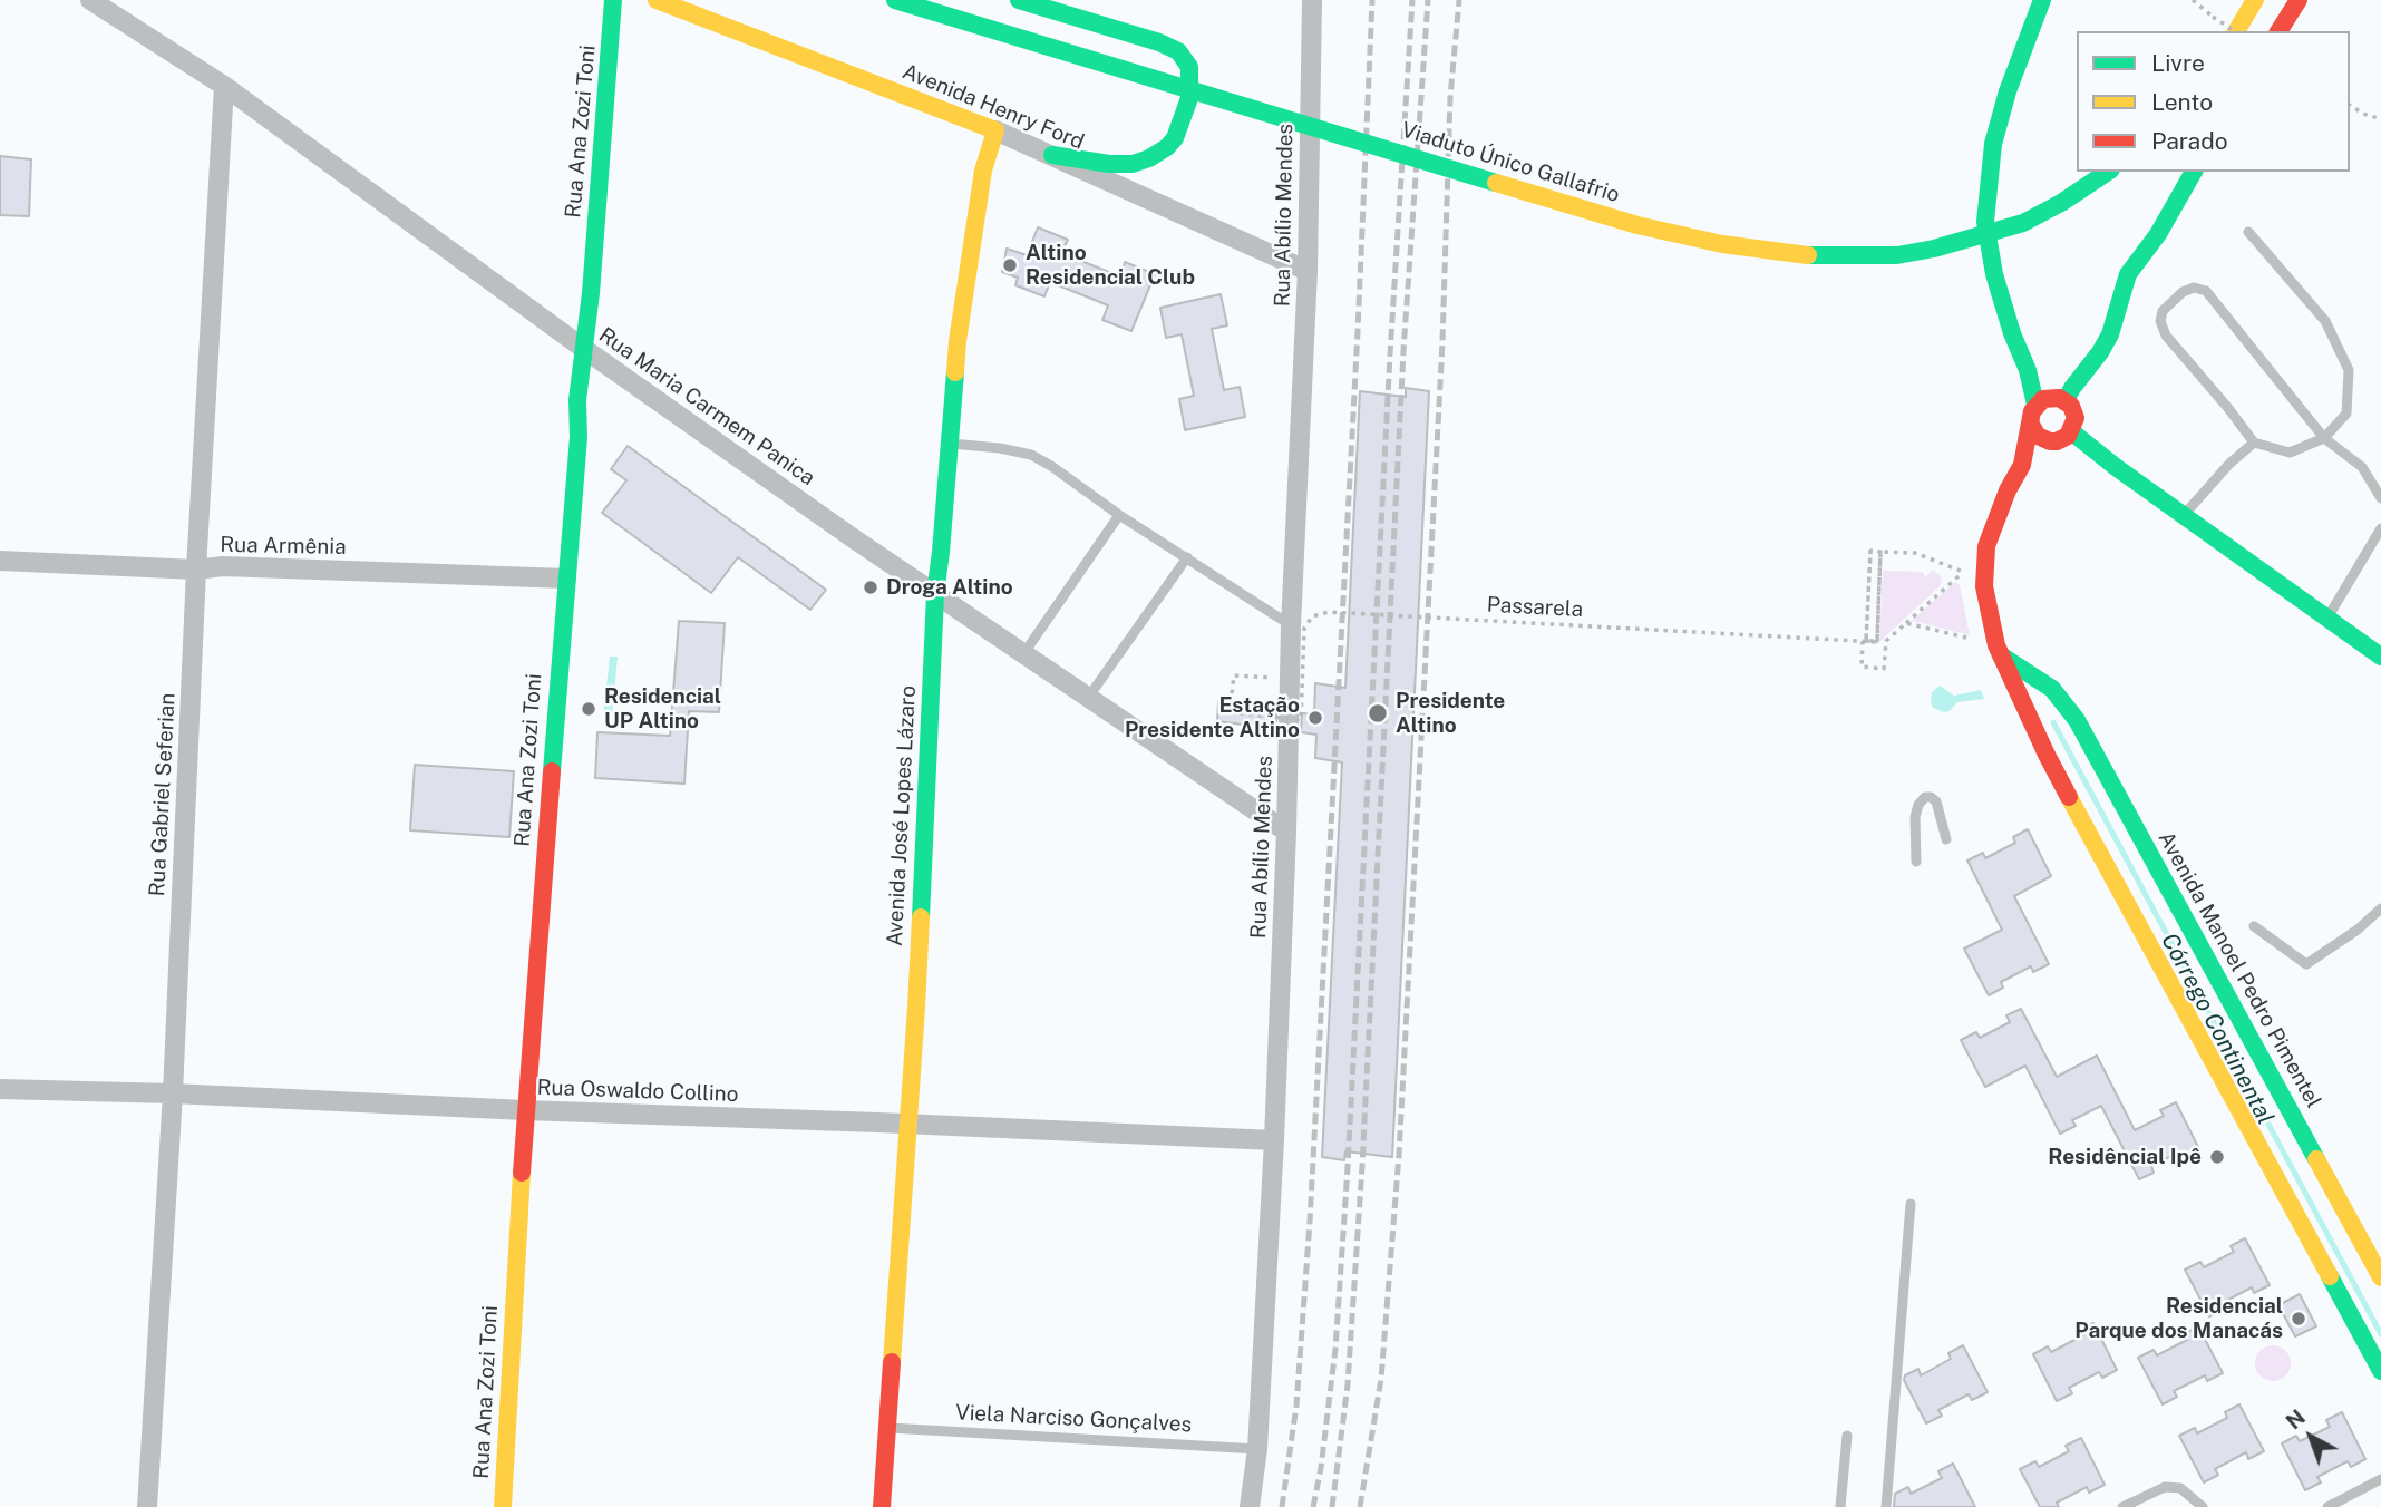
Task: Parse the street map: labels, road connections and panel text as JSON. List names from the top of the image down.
{
  "streets": {
    "main road": [
      "Avenida Henry Ford",
      "Rua Ana Zozi Toni",
      "Viaduto Único Gallafrio",
      "Avenida José Lopes Lázaro",
      "Avenida Manoel Pedro Pimentel"
    ],
    "street": [
      "Rua Abílio Mendes",
      "Rua Maria Carmem Panica",
      "Rua Armênia",
      "Rua Gabriel Seferian",
      "Rua Oswaldo Collino"
    ],
    "lane": ["Viela Narciso Gonçalves"],
    "path": ["Passarela"]
  },
  "crossings": [
    ["Avenida Henry Ford", "Rua Abílio Mendes"],
    ["Avenida Henry Ford", "Avenida José Lopes Lázaro"],
    ["Rua Ana Zozi Toni", "Rua Maria Carmem Panica"],
    ["Rua Ana Zozi Toni", "Rua Armênia"],
    ["Rua Ana Zozi Toni", "Rua Oswaldo Collino"],
    ["Rua Abílio Mendes", "Rua Maria Carmem Panica"],
    ["Rua Abílio Mendes", "Passarela"],
    ["Rua Abílio Mendes", "Rua Oswaldo Collino"],
    ["Rua Abílio Mendes", "Viela Narciso Gonçalves"],
    ["Rua Maria Carmem Panica", "Rua Gabriel Seferian"],
    ["Rua Maria Carmem Panica", "Avenida José Lopes Lázaro"],
    ["Rua Armênia", "Rua Gabriel Seferian"],
    ["Rua Gabriel Seferian", "Rua Oswaldo Collino"],
    ["Avenida José Lopes Lázaro", "Rua Oswaldo Collino"],
    ["Avenida José Lopes Lázaro", "Viela Narciso Gonçalves"]
  ],
  "water": ["Córrego Continental"],
  "places": [
    "Altino Residencial Club",
    "Droga Altino",
    "Residencial UP Altino",
    "Presidente Altino",
    "Estação Presidente Altino",
    "Residêncial Ipê",
    "Residencial Parque dos Manacás"
  ],
  "legend": ["Livre", "Lento", "Parado"],
  "north": "top left"
}
